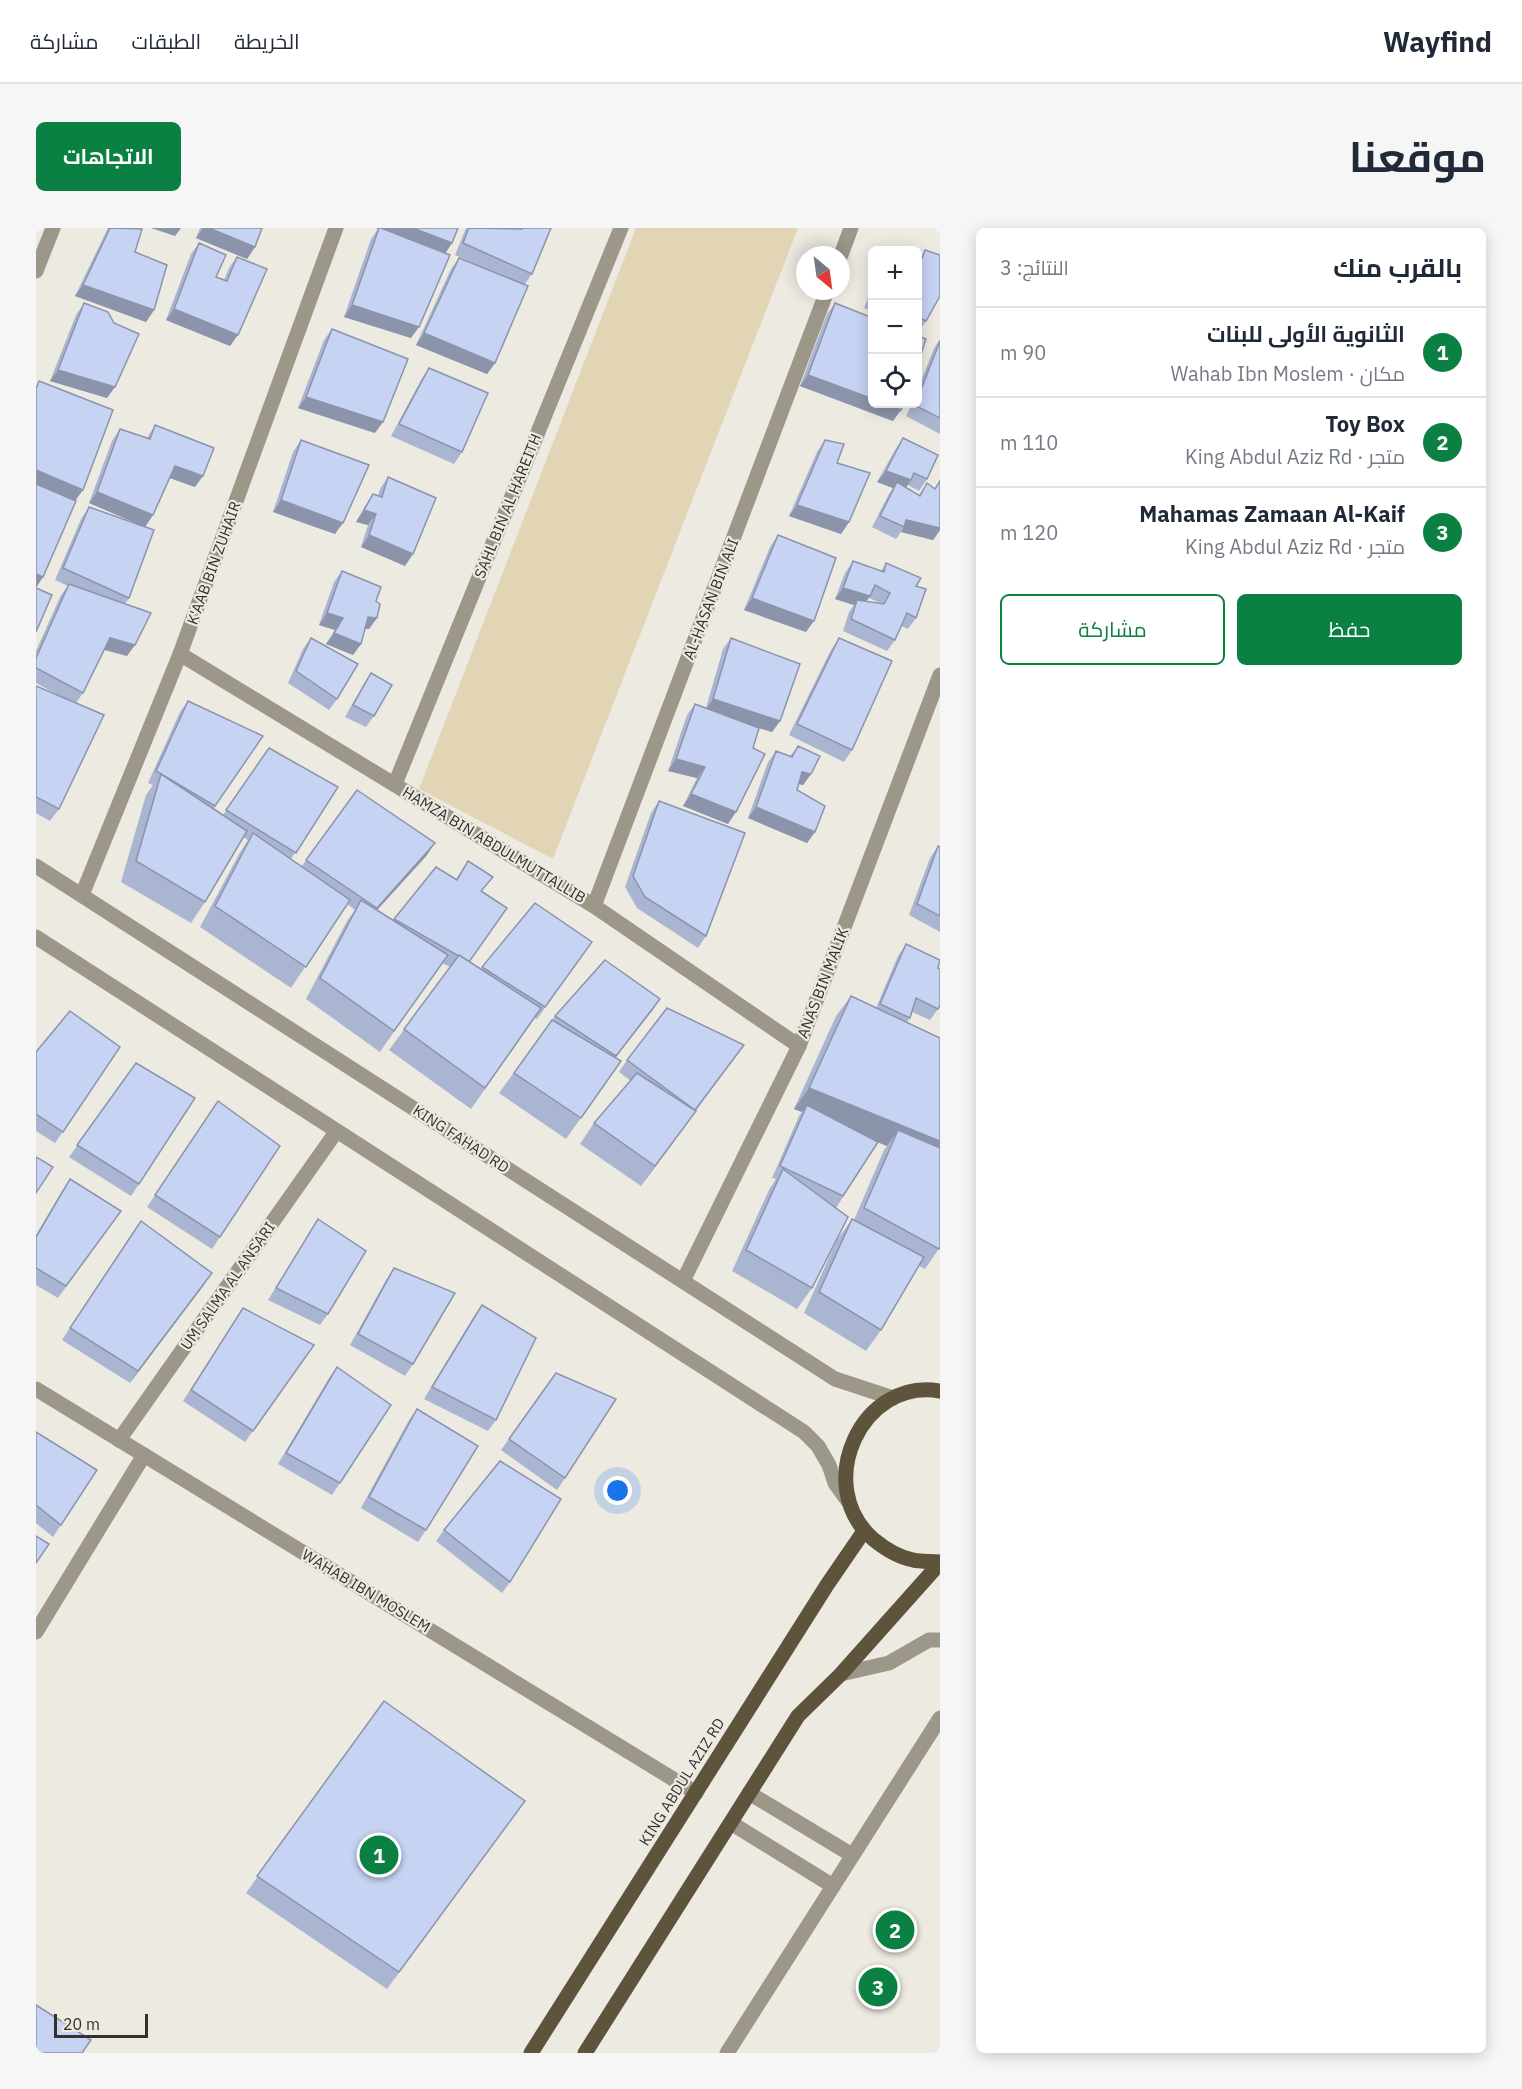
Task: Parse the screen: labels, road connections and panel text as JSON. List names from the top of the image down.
{
  "streets": {
    "main road": ["KING ABDUL AZIZ RD"],
    "street": [
      "SAHL BIN AL HAREITH",
      "K'AAB BIN ZUHAIR",
      "AL-HASAN BIN ALI",
      "HAMZA BIN ABDULMUTTALLIB",
      "ANAS BIN MALIK",
      "KING FAHAD RD",
      "UM SALMA AL ANSARI",
      "WAHAB IBN MOSLEM"
    ]
  },
  "crossings": [
    ["SAHL BIN AL HAREITH", "HAMZA BIN ABDULMUTTALLIB"],
    ["K'AAB BIN ZUHAIR", "HAMZA BIN ABDULMUTTALLIB"],
    ["K'AAB BIN ZUHAIR", "KING FAHAD RD"],
    ["AL-HASAN BIN ALI", "HAMZA BIN ABDULMUTTALLIB"],
    ["HAMZA BIN ABDULMUTTALLIB", "ANAS BIN MALIK"],
    ["ANAS BIN MALIK", "KING FAHAD RD"],
    ["UM SALMA AL ANSARI", "WAHAB IBN MOSLEM"],
    ["WAHAB IBN MOSLEM", "KING ABDUL AZIZ RD"]
  ],
  "scale_bar": "20 m",
  "north": "bottom right",
  "page": {
    "header": "Wayfind",
    "nav": ["الخريطة", "الطبقات", "مشاركة"],
    "title": "موقعنا",
    "buttons": [
      "الاتجاهات",
      ["حفظ", "مشاركة"]
    ],
    "heading": ["بالقرب منك", "النتائج: 3"],
    "map_buttons": ["+", "−"],
    "list": [
      {
        "mark": "1",
        "name": "الثانوية الأولى للبنات",
        "note": "مكان · Wahab Ibn Moslem",
        "value": "90 m"
      },
      {
        "mark": "2",
        "name": "Toy Box",
        "note": "متجر · King Abdul Aziz Rd",
        "value": "110 m"
      },
      {
        "mark": "3",
        "name": "Mahamas Zamaan Al-Kaif",
        "note": "متجر · King Abdul Aziz Rd",
        "value": "120 m"
      }
    ],
    "pins": ["1", "2", "3"],
    "scale": "20 m"
  }
}
